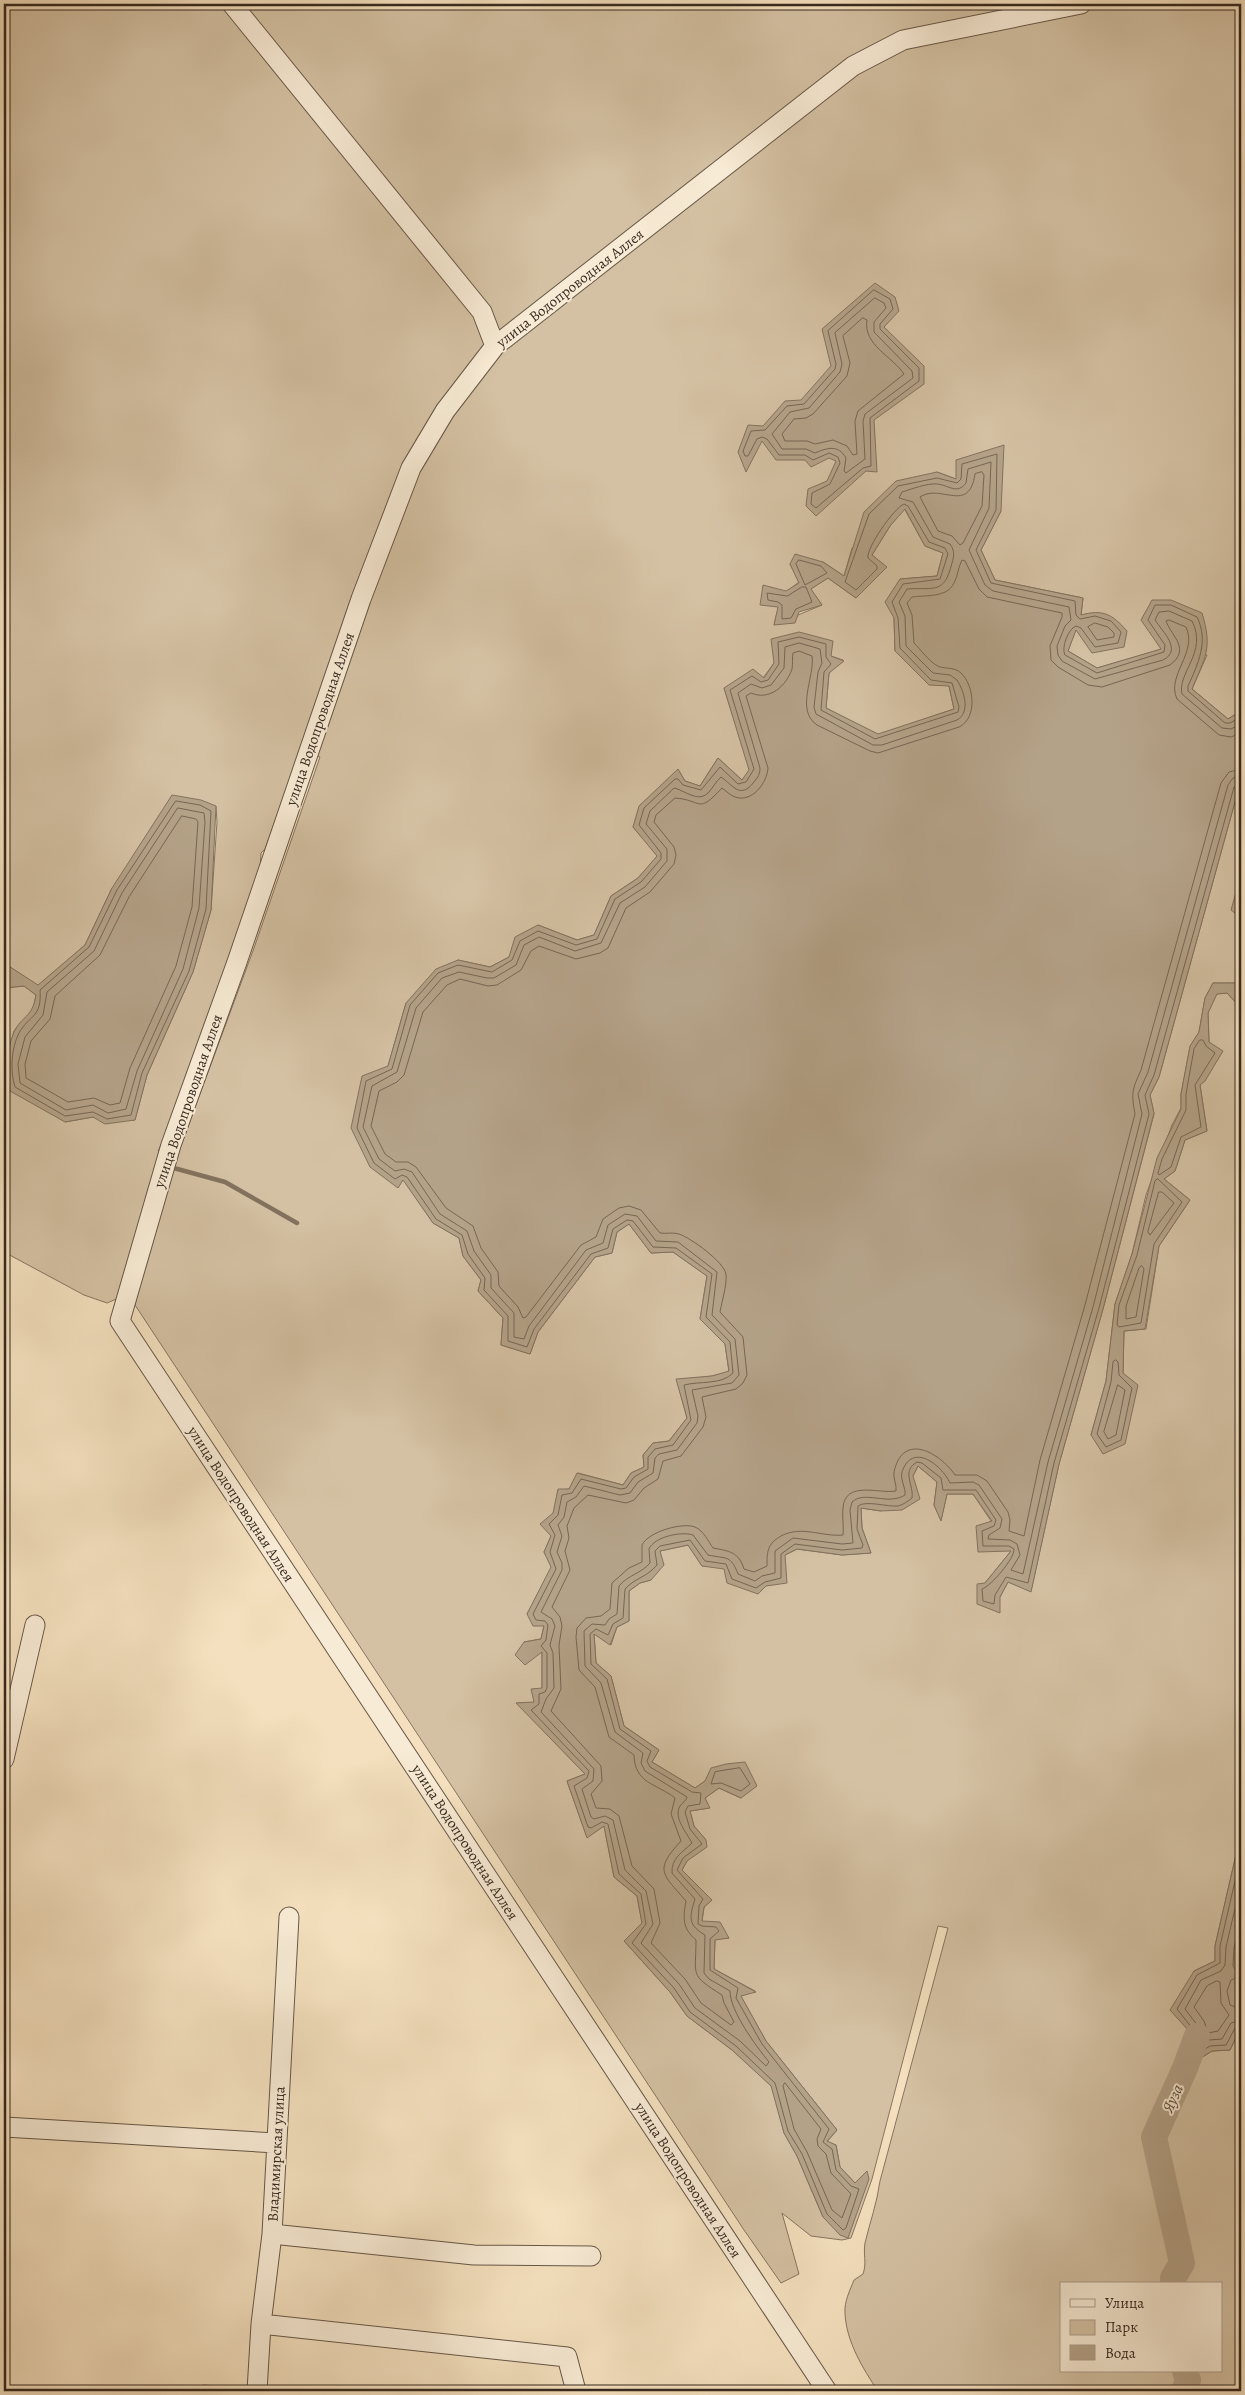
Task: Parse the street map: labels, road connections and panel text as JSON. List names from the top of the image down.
{
  "streets": {
    "street": ["улица Водопроводная Аллея", "Владимирская улица"]
  },
  "water": ["Яуза"],
  "legend": ["Улица", "Парк", "Вода"]
}
